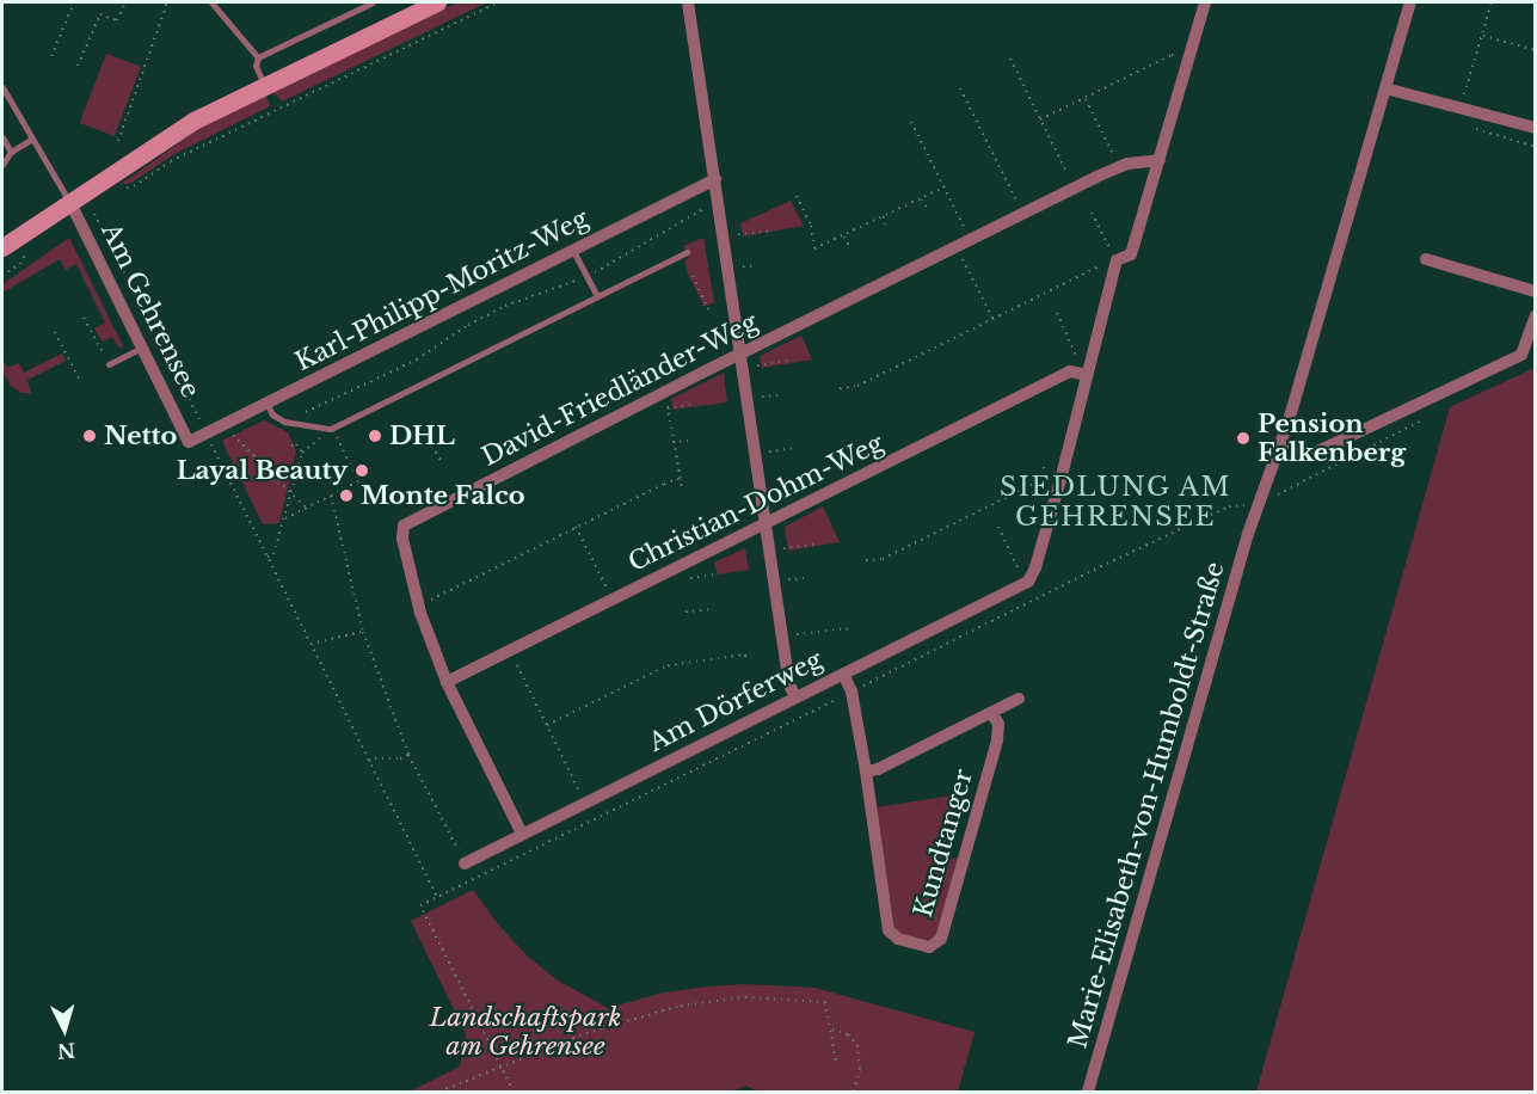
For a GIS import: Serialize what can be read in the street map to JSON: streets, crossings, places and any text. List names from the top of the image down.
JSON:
{
  "streets": {
    "street": [
      "Karl-Philipp-Moritz-Weg",
      "Am Gehrensee",
      "David-Friedländer-Weg",
      "Christian-Dohm-Weg",
      "Am Dörferweg",
      "Marie-Elisabeth-von-Humboldt-Straße",
      "Kundtanger"
    ]
  },
  "crossings": [
    ["Karl-Philipp-Moritz-Weg", "Am Gehrensee"],
    ["David-Friedländer-Weg", "Christian-Dohm-Weg"],
    ["David-Friedländer-Weg", "Am Dörferweg"],
    ["Am Dörferweg", "Kundtanger"]
  ],
  "districts": ["SIEDLUNG AM GEHRENSEE"],
  "parks": ["Landschaftspark am Gehrensee"],
  "places": [
    "Netto",
    "DHL",
    "Pension Falkenberg",
    "Layal Beauty",
    "Monte Falco"
  ],
  "north": "bottom"
}
